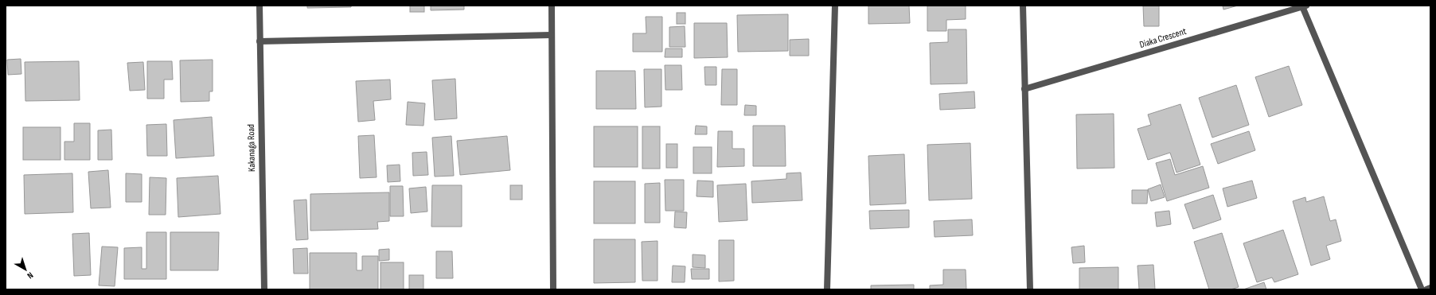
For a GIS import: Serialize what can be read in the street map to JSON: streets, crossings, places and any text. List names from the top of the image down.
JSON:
{
  "streets": {
    "street": ["Diaka Crescent", "Kakanaga Road"]
  },
  "north": "bottom right"
}
